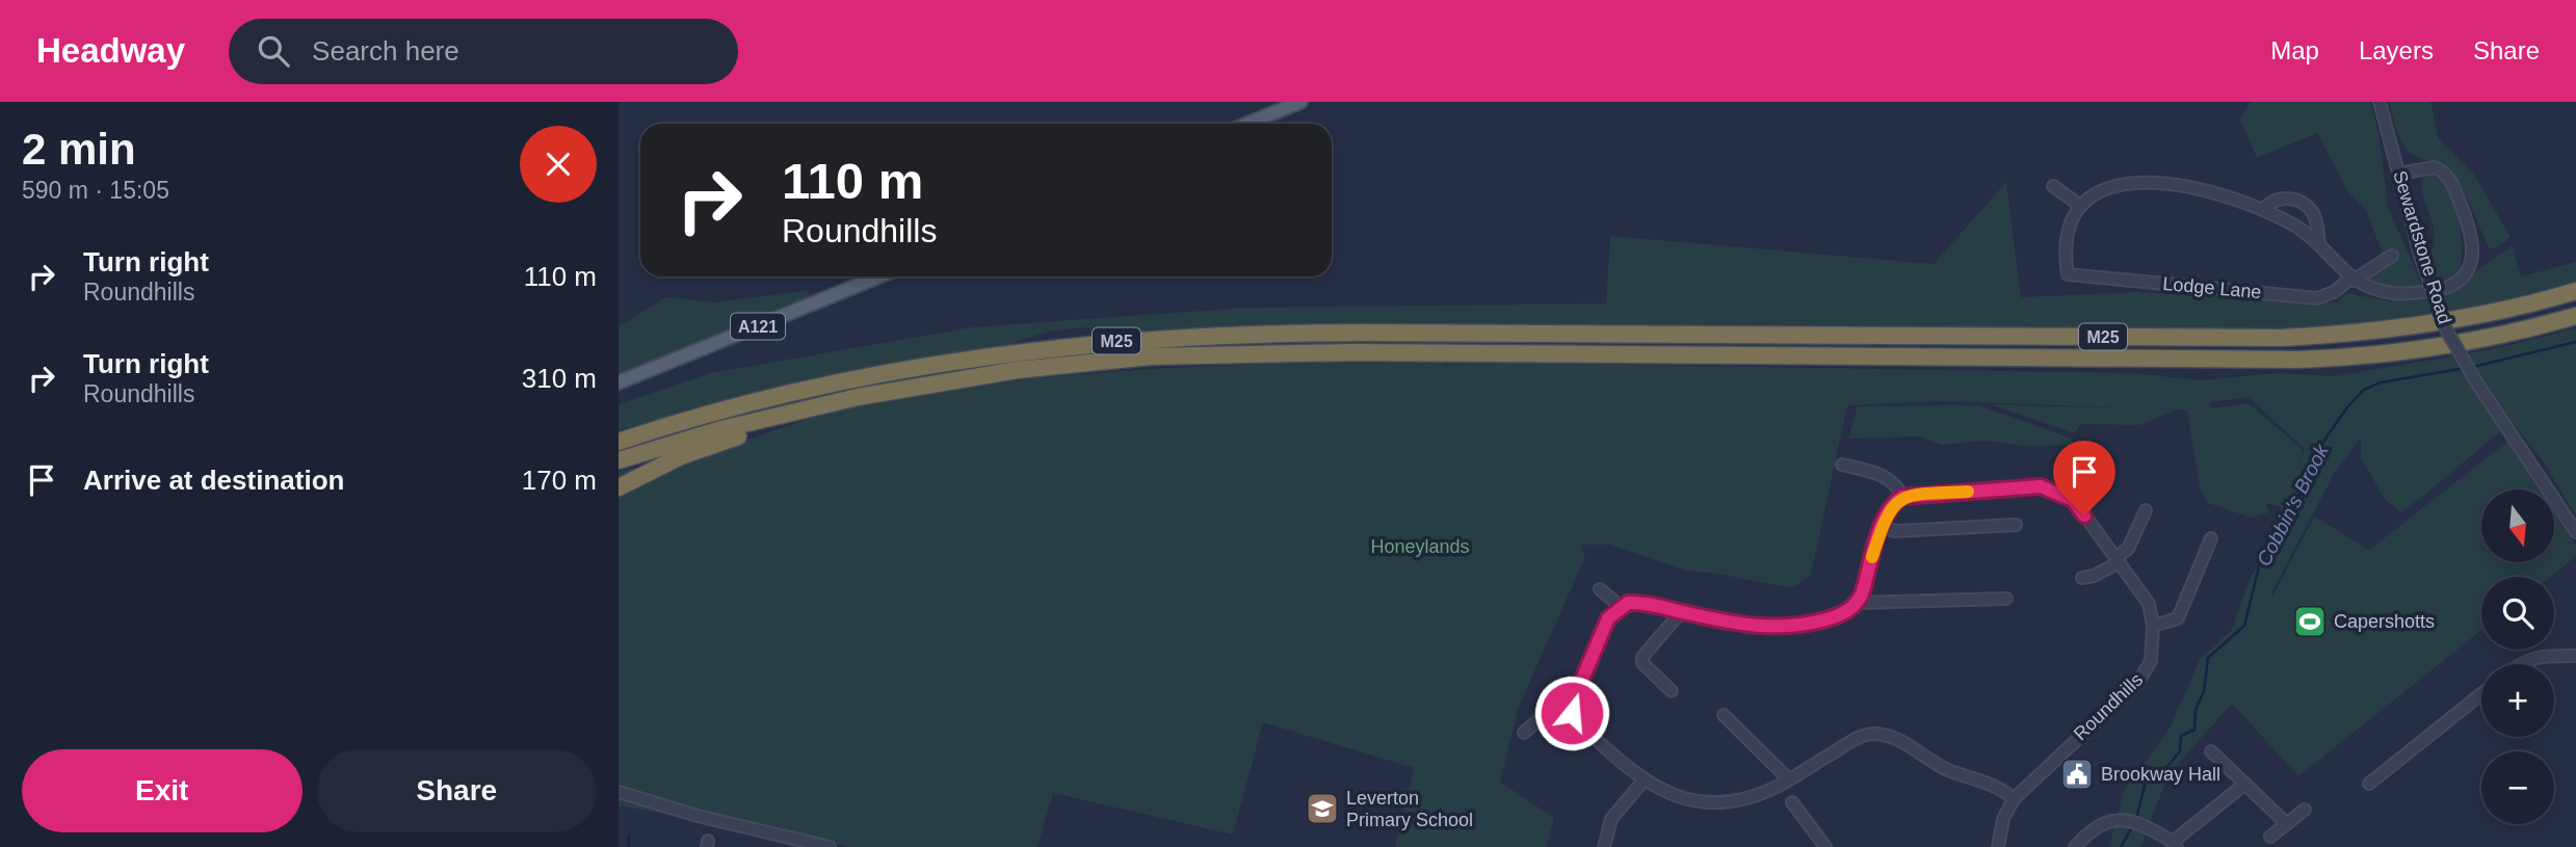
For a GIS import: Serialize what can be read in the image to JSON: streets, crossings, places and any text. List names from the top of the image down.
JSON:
{
  "streets": {
    "highway": ["M25"],
    "main road": ["A121"],
    "street": ["Sewardstone Road", "Lodge Lane", "Roundhills"]
  },
  "water": ["Cobbin's Brook"],
  "parks": ["Honeylands"],
  "places": {
    "sports": ["Capershotts"],
    "public building": ["Brookway Hall"],
    "school or university": ["Leverton Primary School"]
  },
  "north": "bottom",
  "page": {
    "header": "Headway",
    "search": "Search here",
    "nav": ["Map", "Layers", "Share"],
    "heading": ["2 min", "590 m · 15:05"],
    "turn": ["110 m", "Roundhills"],
    "list": [
      {
        "name": "Turn right",
        "note": "Roundhills",
        "value": "110 m"
      },
      {
        "name": "Turn right",
        "note": "Roundhills",
        "value": "310 m"
      },
      {
        "name": "Arrive at destination",
        "value": "170 m"
      }
    ],
    "map_buttons": ["+", "−"],
    "buttons": ["Exit", "Share"]
  }
}
